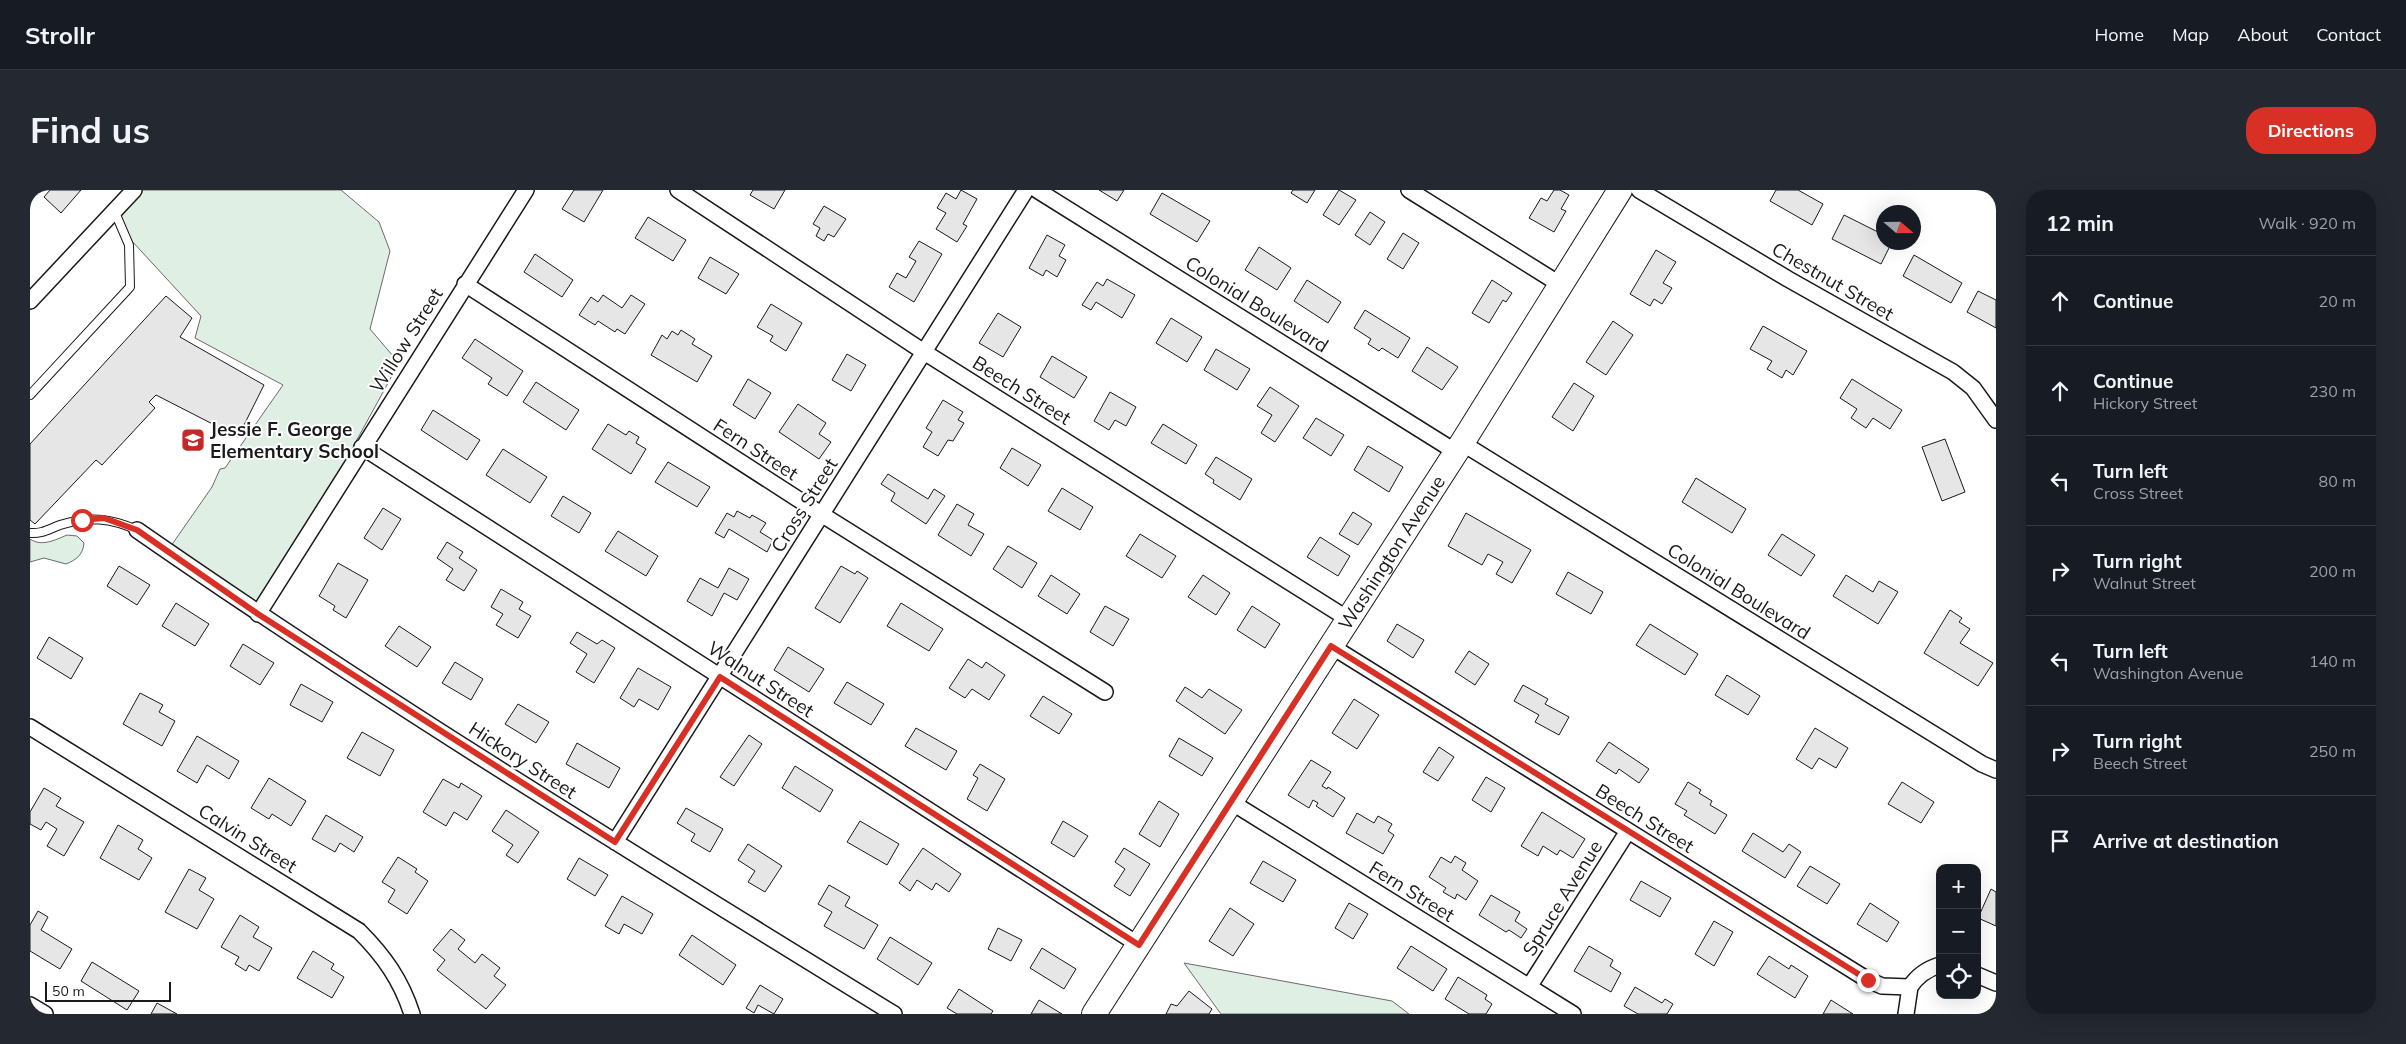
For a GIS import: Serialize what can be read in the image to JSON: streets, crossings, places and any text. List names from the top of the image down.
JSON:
{
  "streets": {
    "main road": ["Washington Avenue"],
    "street": [
      "Chestnut Street",
      "Colonial Boulevard",
      "Willow Street",
      "Beech Street",
      "Fern Street",
      "Cross Street",
      "Walnut Street",
      "Hickory Street",
      "Calvin Street",
      "Spruce Avenue"
    ]
  },
  "crossings": [
    ["Colonial Boulevard", "Washington Avenue"],
    ["Willow Street", "Fern Street"],
    ["Willow Street", "Walnut Street"],
    ["Willow Street", "Hickory Street"],
    ["Beech Street", "Cross Street"],
    ["Beech Street", "Washington Avenue"],
    ["Beech Street", "Spruce Avenue"],
    ["Fern Street", "Cross Street"],
    ["Fern Street", "Washington Avenue"],
    ["Fern Street", "Spruce Avenue"],
    ["Cross Street", "Walnut Street"],
    ["Cross Street", "Hickory Street"],
    ["Washington Avenue", "Walnut Street"]
  ],
  "places": {
    "school or university": ["Jessie F. George Elementary School"]
  },
  "scale_bar": "50 m",
  "north": "right",
  "page": {
    "header": "Strollr",
    "nav": [
      "Home",
      "Map",
      "About",
      "Contact"
    ],
    "buttons": "Directions",
    "title": "Find us",
    "heading": ["12 min", "Walk · 920 m"],
    "list": [
      ["Continue", "20 m"],
      ["Continue", "Hickory Street", "230 m"],
      ["Turn left", "Cross Street", "80 m"],
      ["Turn right", "Walnut Street", "200 m"],
      ["Turn left", "Washington Avenue", "140 m"],
      ["Turn right", "Beech Street", "250 m"],
      "Arrive at destination"
    ],
    "map_buttons": ["+", "−"],
    "scale": "50 m"
  }
}
